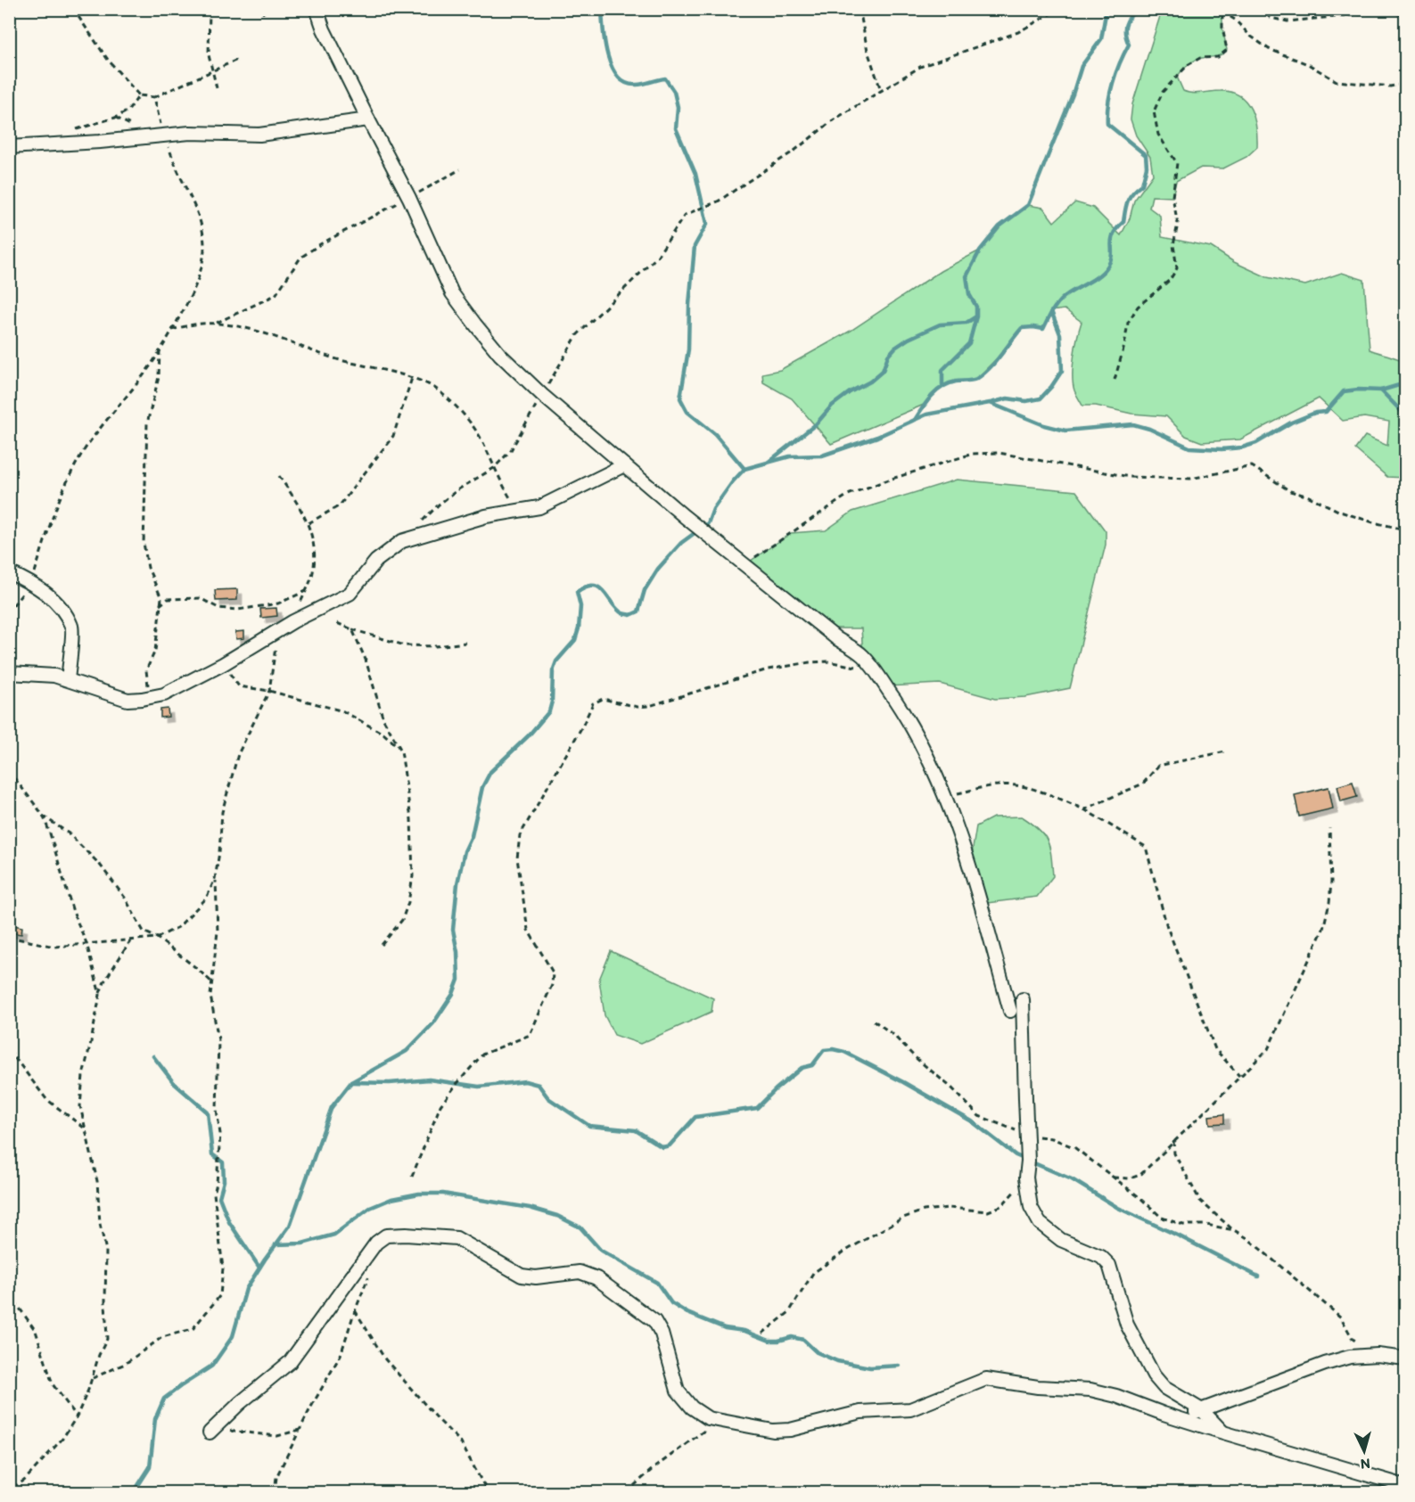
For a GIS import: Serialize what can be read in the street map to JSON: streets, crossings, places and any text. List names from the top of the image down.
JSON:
{
  "north": "bottom"
}
